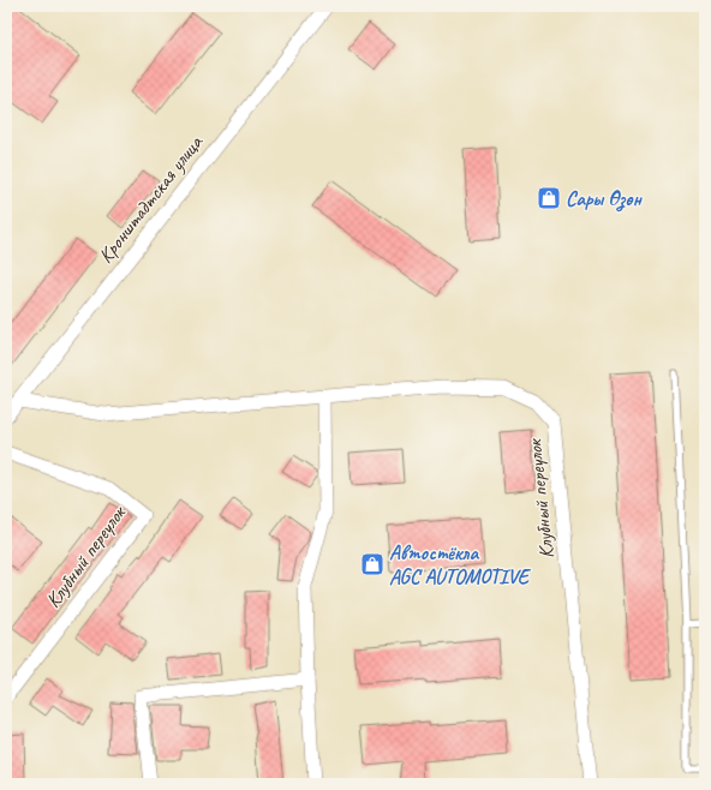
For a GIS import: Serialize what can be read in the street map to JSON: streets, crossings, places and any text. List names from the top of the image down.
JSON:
{
  "streets": {
    "street": ["Кронштадтская улица", "Клубный переулок"]
  },
  "crossings": [
    ["Кронштадтская улица", "Клубный переулок"]
  ],
  "places": {
    "shop": ["Сары Өзөн", "Автостёкла AGC AUTOMOTIVE"]
  }
}
